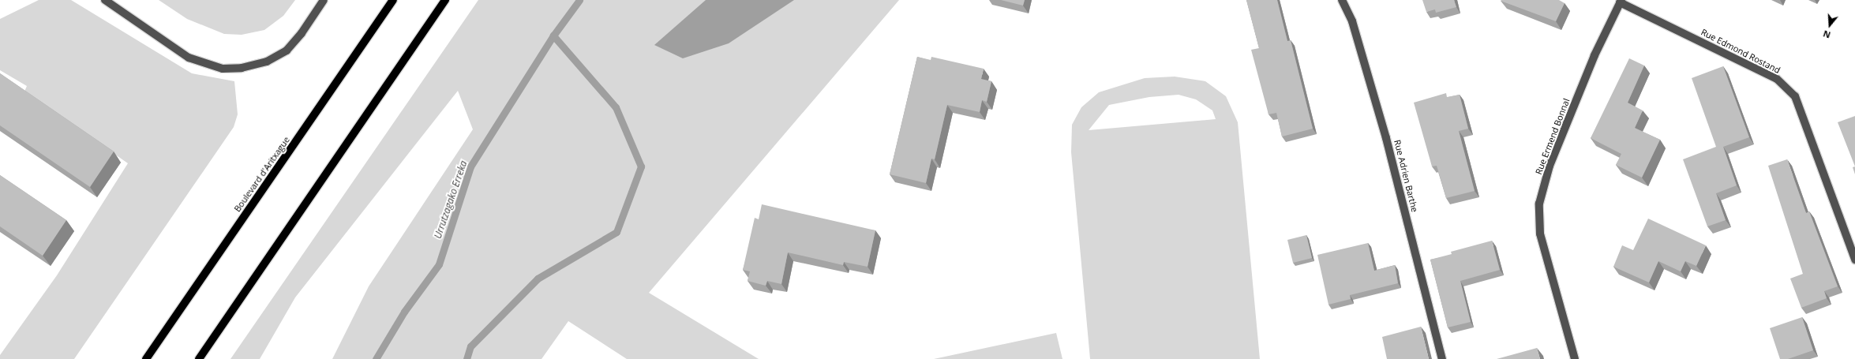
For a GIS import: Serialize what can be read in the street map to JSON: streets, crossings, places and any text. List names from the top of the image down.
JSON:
{
  "streets": {
    "main road": ["Boulevard d'Aritxague"],
    "street": ["Rue Edmond Rostand", "Rue Ermend Bonnal", "Rue Adrien Barthe"]
  },
  "crossings": [
    ["Rue Edmond Rostand", "Rue Ermend Bonnal"]
  ],
  "water": ["Urrutzagako Erreka"],
  "north": "bottom"
}
